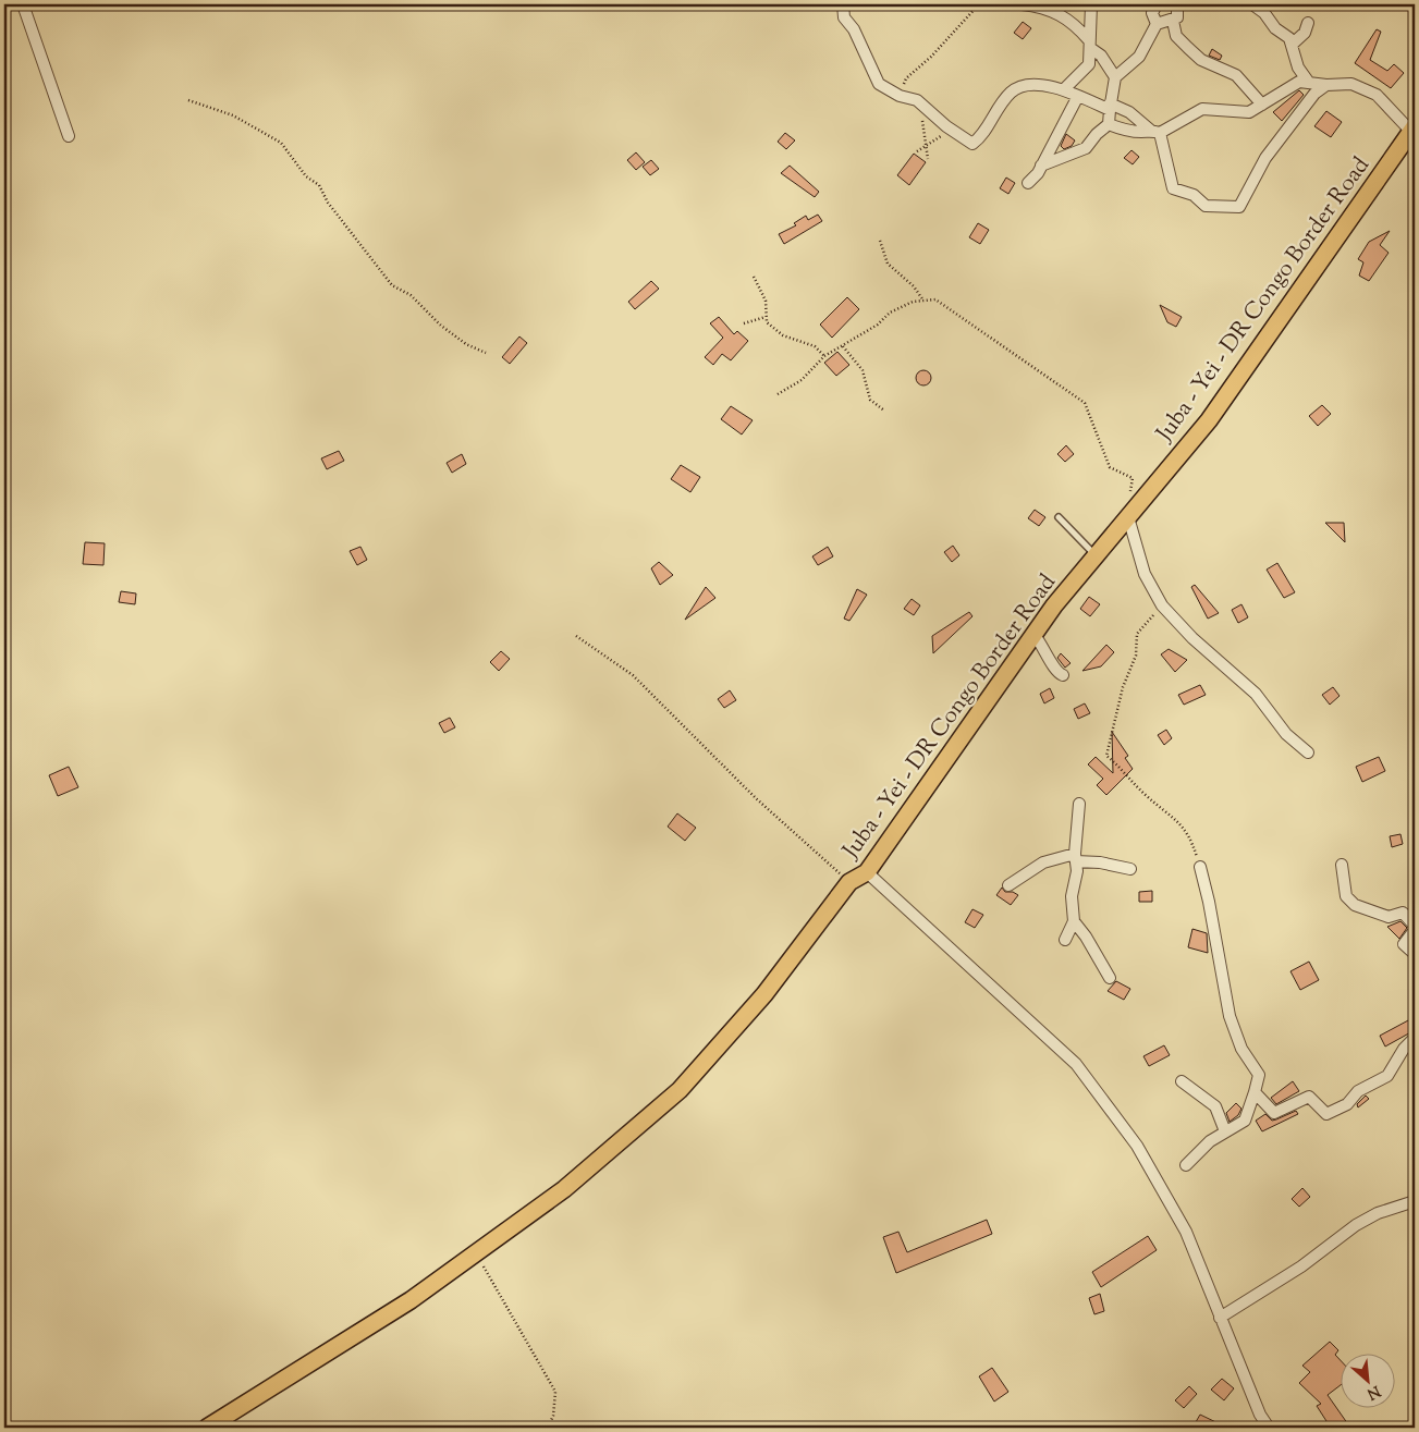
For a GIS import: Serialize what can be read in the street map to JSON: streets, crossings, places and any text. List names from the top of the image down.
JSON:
{
  "streets": {
    "main road": ["Juba - Yei - DR Congo Border Road"]
  },
  "north": "bottom right"
}
